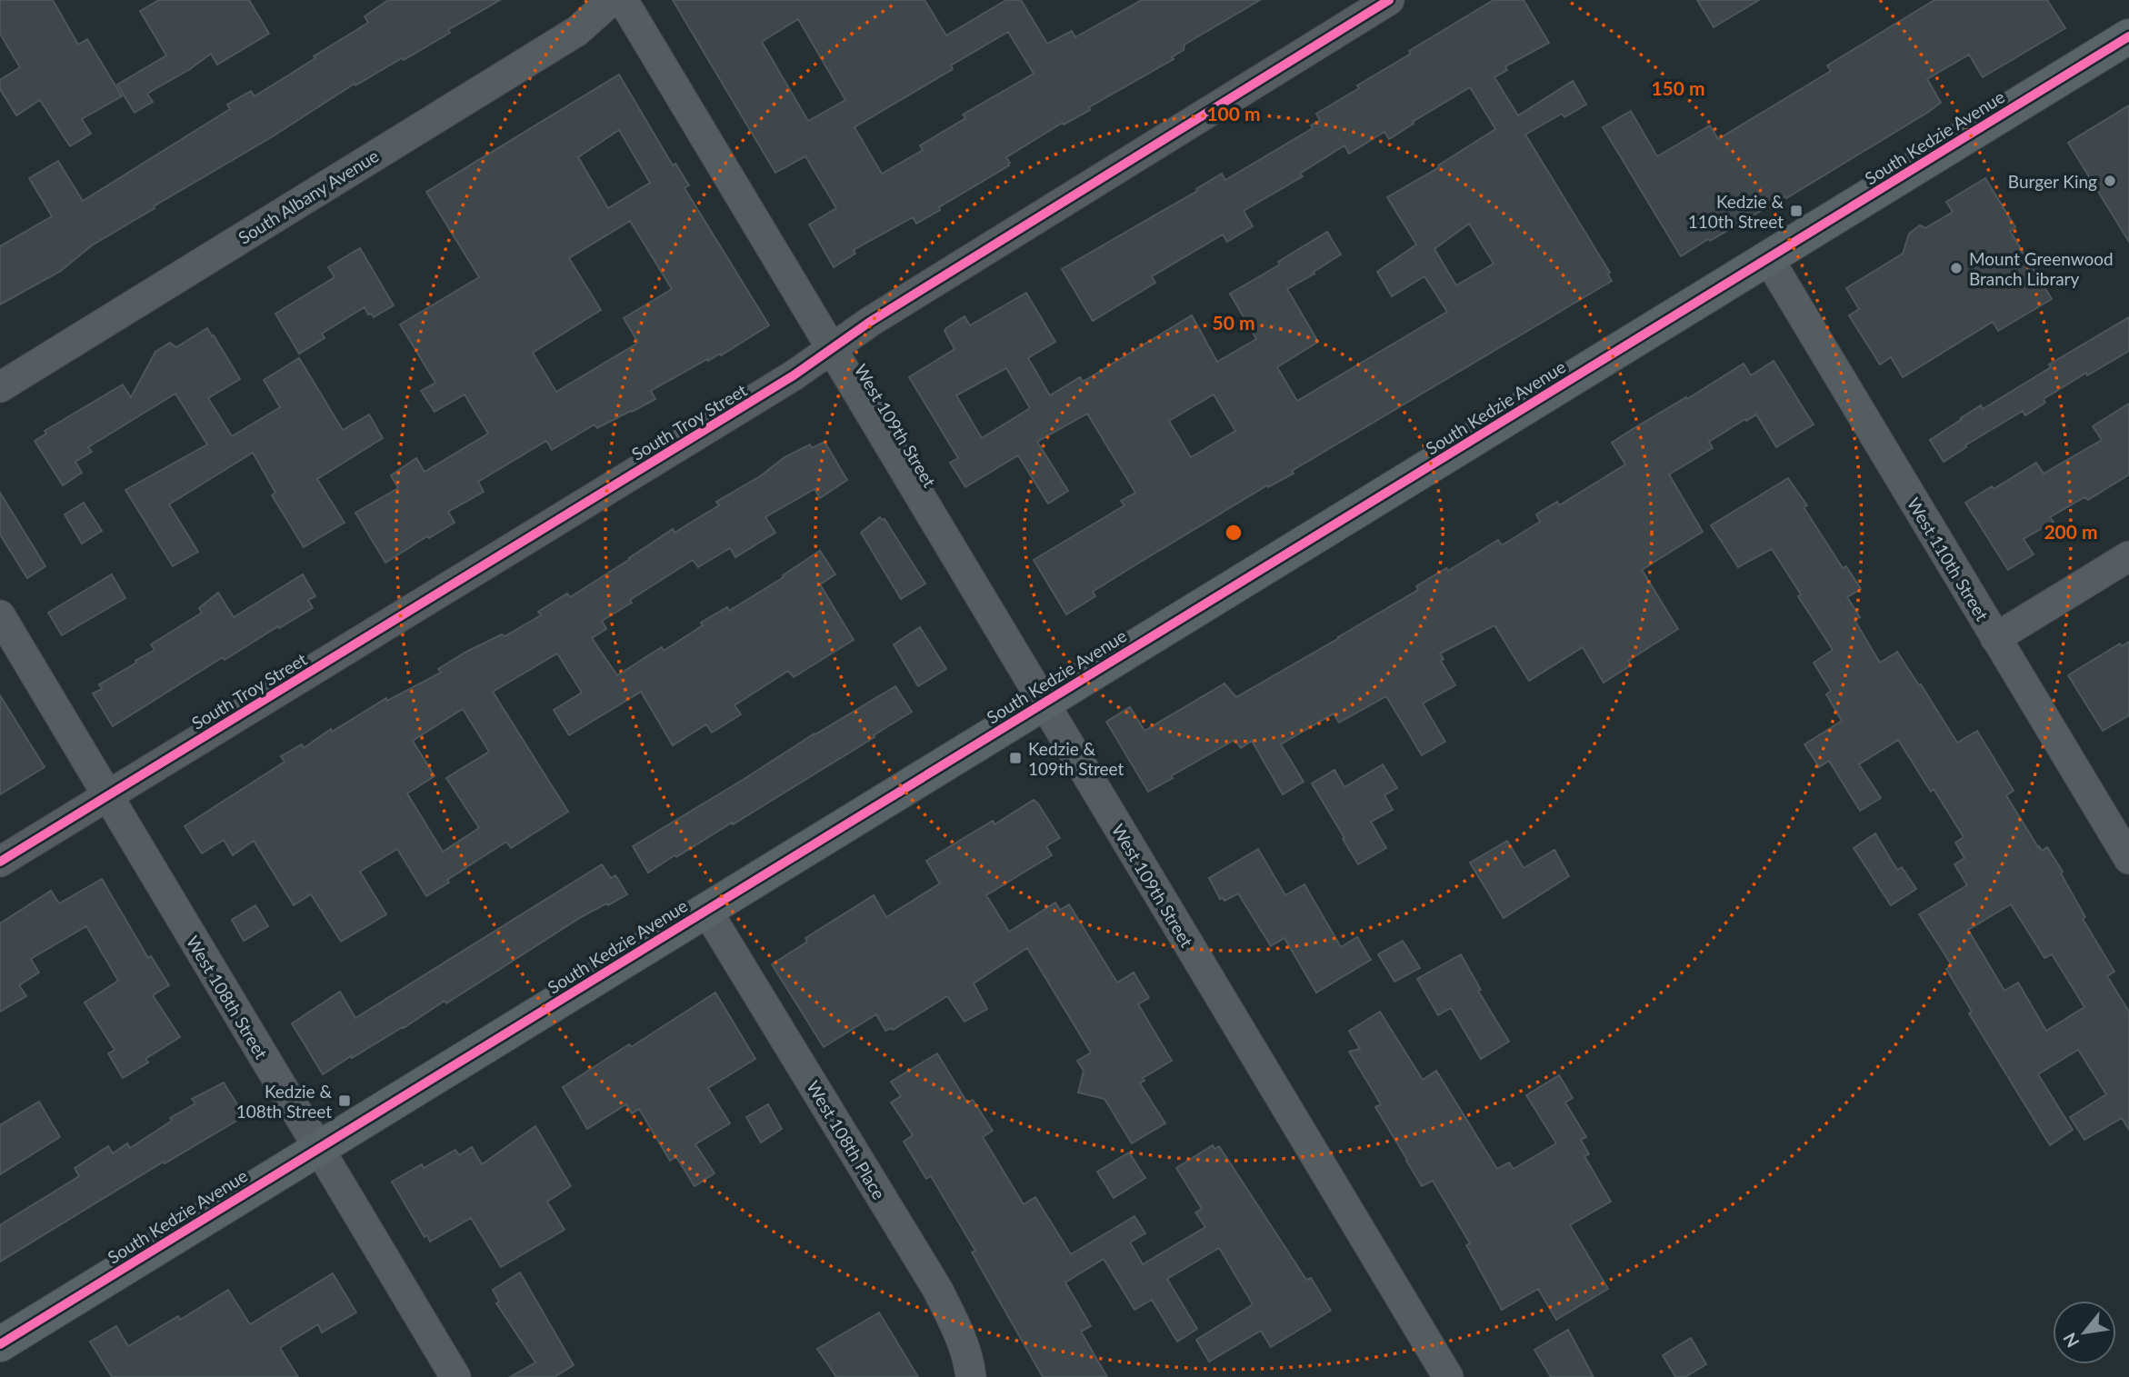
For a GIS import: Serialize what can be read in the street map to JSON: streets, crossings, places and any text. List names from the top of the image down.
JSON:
{
  "streets": {
    "main road": ["South Kedzie Avenue"],
    "street": [
      "South Albany Avenue",
      "South Troy Street",
      "West 109th Street",
      "West 110th Street",
      "West 108th Street",
      "West 108th Place"
    ]
  },
  "crossings": [
    ["South Kedzie Avenue", "West 109th Street"],
    ["South Kedzie Avenue", "West 110th Street"],
    ["South Kedzie Avenue", "West 108th Street"],
    ["South Kedzie Avenue", "West 108th Place"],
    ["South Troy Street", "West 109th Street"],
    ["South Troy Street", "West 108th Street"]
  ],
  "places": {
    "other": ["Burger King", "Mount Greenwood Branch Library"],
    "transit": ["Kedzie & 110th Street", "Kedzie & 109th Street", "Kedzie & 108th Street"]
  },
  "north": "bottom left",
  "rings": [
    "150 m",
    "100 m",
    "50 m",
    "200 m"
  ]
}
